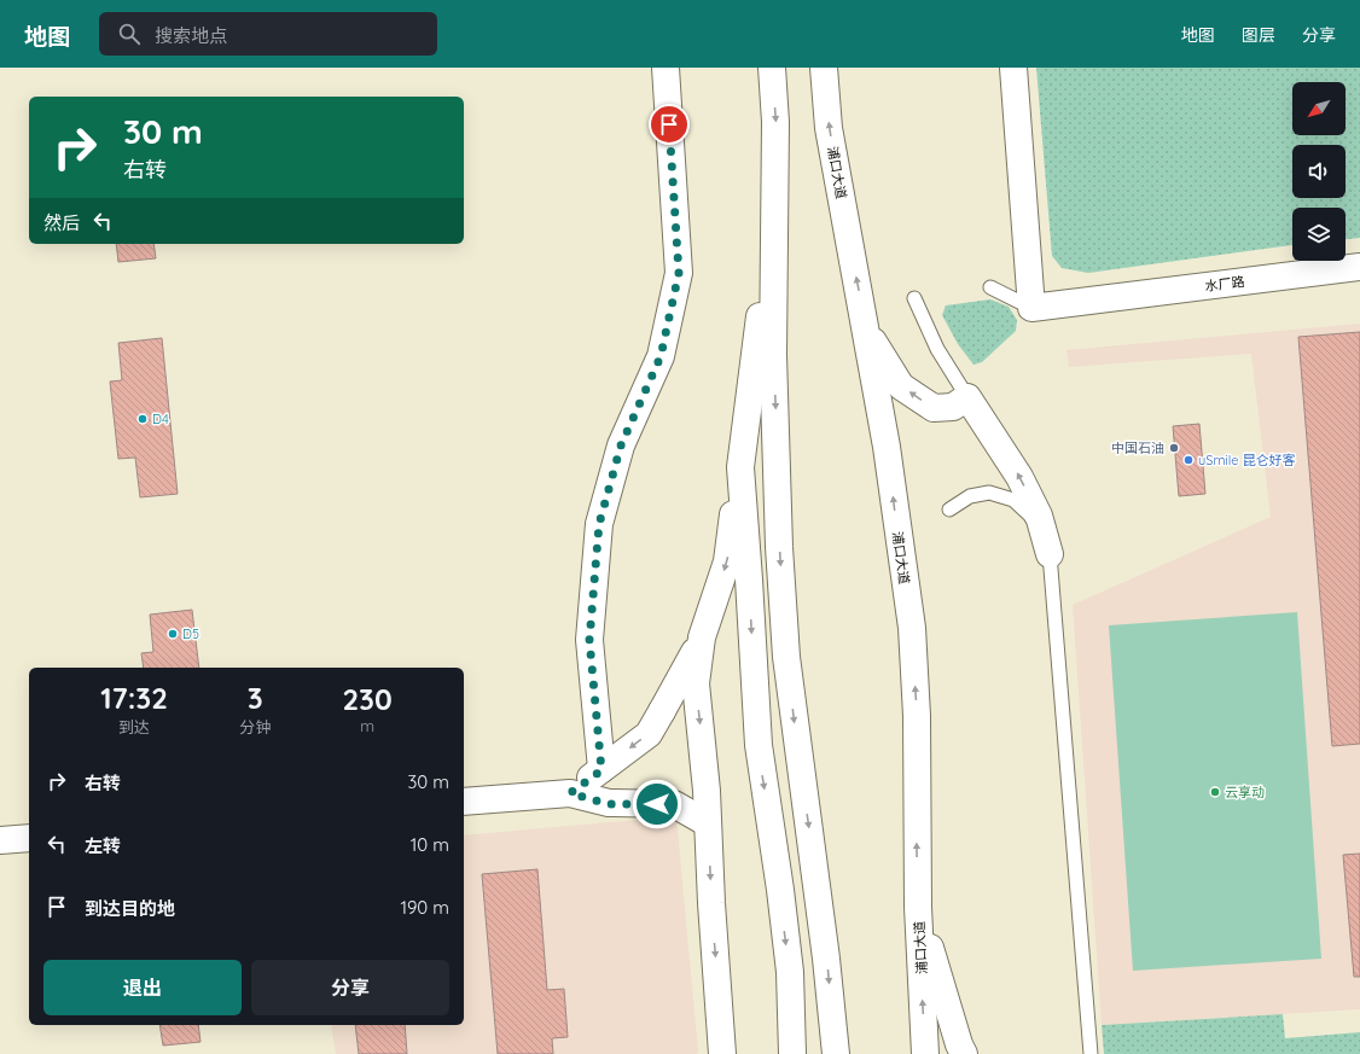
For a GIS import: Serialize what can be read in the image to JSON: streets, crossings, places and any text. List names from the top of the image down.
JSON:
{
  "streets": {
    "main road": ["浦口大道", "水厂路"]
  },
  "places": [
    "D4",
    "中国石油",
    "uSmile 昆仑好客",
    "D5",
    "云享动"
  ],
  "north": "bottom left",
  "page": {
    "header": "地图",
    "search": "搜索地点",
    "nav": ["地图", "图层", "分享"],
    "turn": ["30 m", "右转"],
    "then": "然后",
    "eta": [
      "17:32",
      "到达",
      "3",
      "分钟",
      "230",
      "m"
    ],
    "list": [
      {
        "name": "右转",
        "value": "30 m"
      },
      {
        "name": "左转",
        "value": "10 m"
      },
      {
        "name": "到达目的地",
        "value": "190 m"
      }
    ],
    "buttons": ["退出", "分享"]
  }
}
